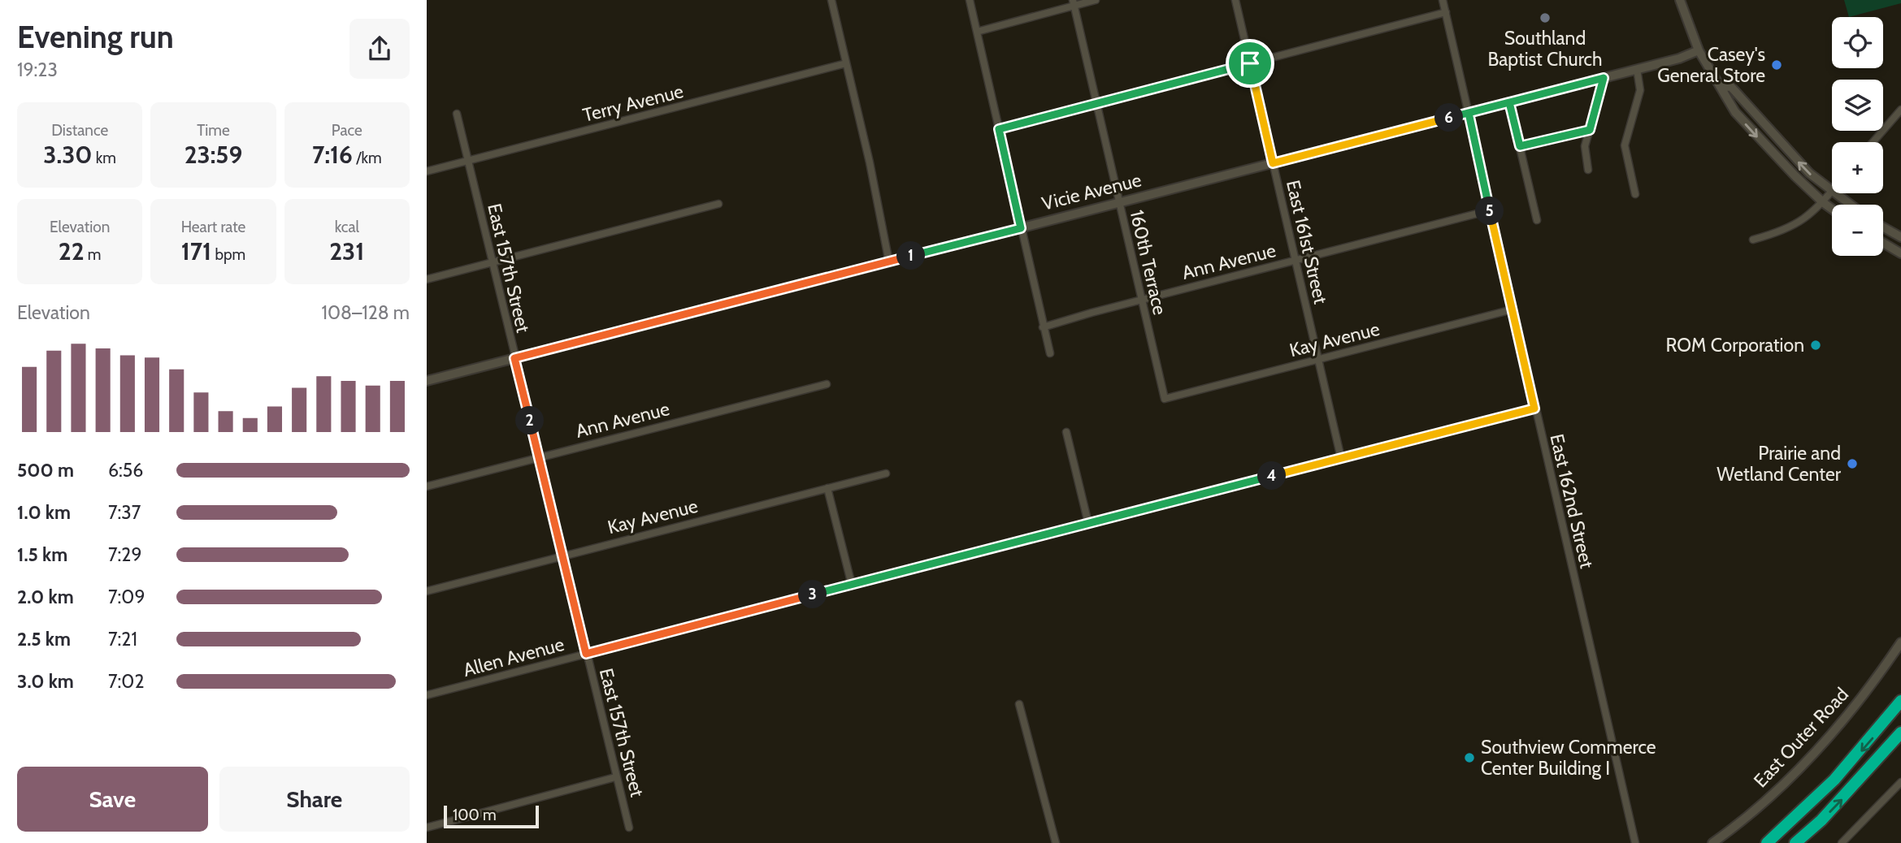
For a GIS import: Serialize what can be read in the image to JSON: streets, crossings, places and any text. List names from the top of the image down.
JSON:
{
  "streets": {
    "street": [
      "Terry Avenue",
      "Vicie Avenue",
      "East 161st Street",
      "Ann Avenue",
      "160th Terrace",
      "East 157th Street",
      "Kay Avenue",
      "East 162nd Street",
      "Allen Avenue",
      "East Outer Road"
    ]
  },
  "crossings": [
    ["Terry Avenue", "East 157th Street"],
    ["Vicie Avenue", "East 161st Street"],
    ["Vicie Avenue", "160th Terrace"],
    ["Vicie Avenue", "East 157th Street"],
    ["Vicie Avenue", "East 162nd Street"],
    ["East 161st Street", "Ann Avenue"],
    ["East 161st Street", "Kay Avenue"],
    ["East 161st Street", "Allen Avenue"],
    ["Ann Avenue", "160th Terrace"],
    ["Ann Avenue", "East 157th Street"],
    ["Ann Avenue", "East 162nd Street"],
    ["160th Terrace", "Kay Avenue"],
    ["East 157th Street", "Kay Avenue"],
    ["East 157th Street", "Allen Avenue"],
    ["Kay Avenue", "East 162nd Street"],
    ["East 162nd Street", "Allen Avenue"]
  ],
  "places": [
    "Southland Baptist Church",
    "Casey's General Store",
    "ROM Corporation",
    "Prairie and Wetland Center",
    "Southview Commerce Center Building I"
  ],
  "scale_bar": "100 m",
  "page": {
    "heading": ["Evening run", "19:23"],
    "map_buttons": ["+", "−"],
    "stats": [
      ["Distance", "3.30 km"],
      ["Time", "23:59"],
      ["Pace", "7:16 /km"],
      ["Elevation", "22 m"],
      ["Heart rate", "171 bpm"],
      ["kcal", "231"]
    ],
    "pins": [
      "6",
      "5",
      "1",
      "2",
      "4",
      "3"
    ],
    "chart": ["Elevation", "108–128 m"],
    "list": [
      {
        "name": "500 m",
        "note": "6:56"
      },
      {
        "name": "1.0 km",
        "note": "7:37"
      },
      {
        "name": "1.5 km",
        "note": "7:29"
      },
      {
        "name": "2.0 km",
        "note": "7:09"
      },
      {
        "name": "2.5 km",
        "note": "7:21"
      },
      {
        "name": "3.0 km",
        "note": "7:02"
      }
    ],
    "buttons": ["Save", "Share"],
    "scale": "100 m"
  }
}
